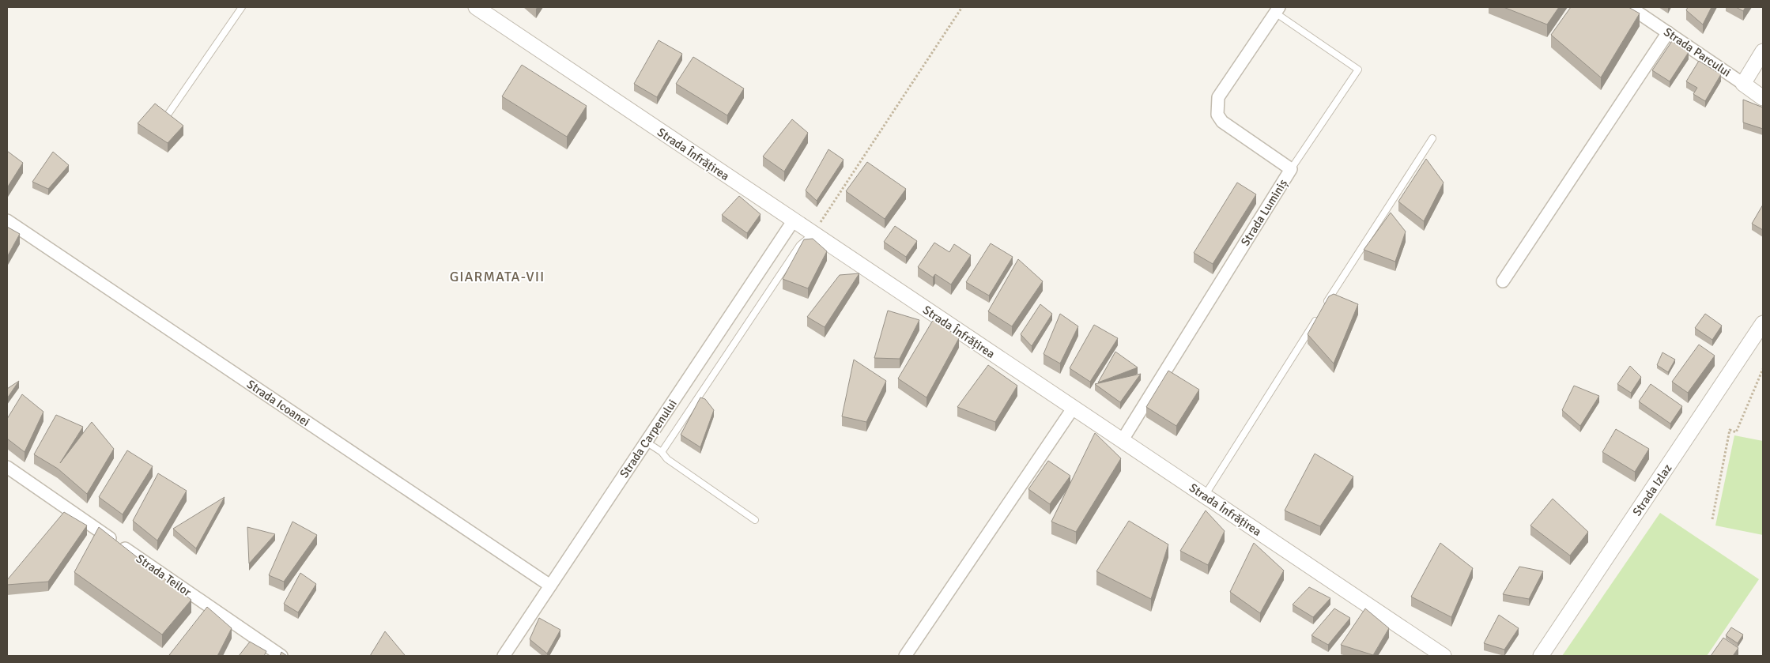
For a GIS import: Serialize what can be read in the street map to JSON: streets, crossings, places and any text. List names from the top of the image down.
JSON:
{
  "streets": {
    "street": [
      "Strada Parcului",
      "Strada Înfrățirea",
      "Strada Luminiș",
      "Strada Icoanei",
      "Strada Carpenului",
      "Strada Izlaz",
      "Strada Teilor"
    ]
  },
  "crossings": [
    ["Strada Înfrățirea", "Strada Luminiș"],
    ["Strada Înfrățirea", "Strada Carpenului"],
    ["Strada Icoanei", "Strada Carpenului"]
  ],
  "districts": ["GIARMATA-VII"]
}
